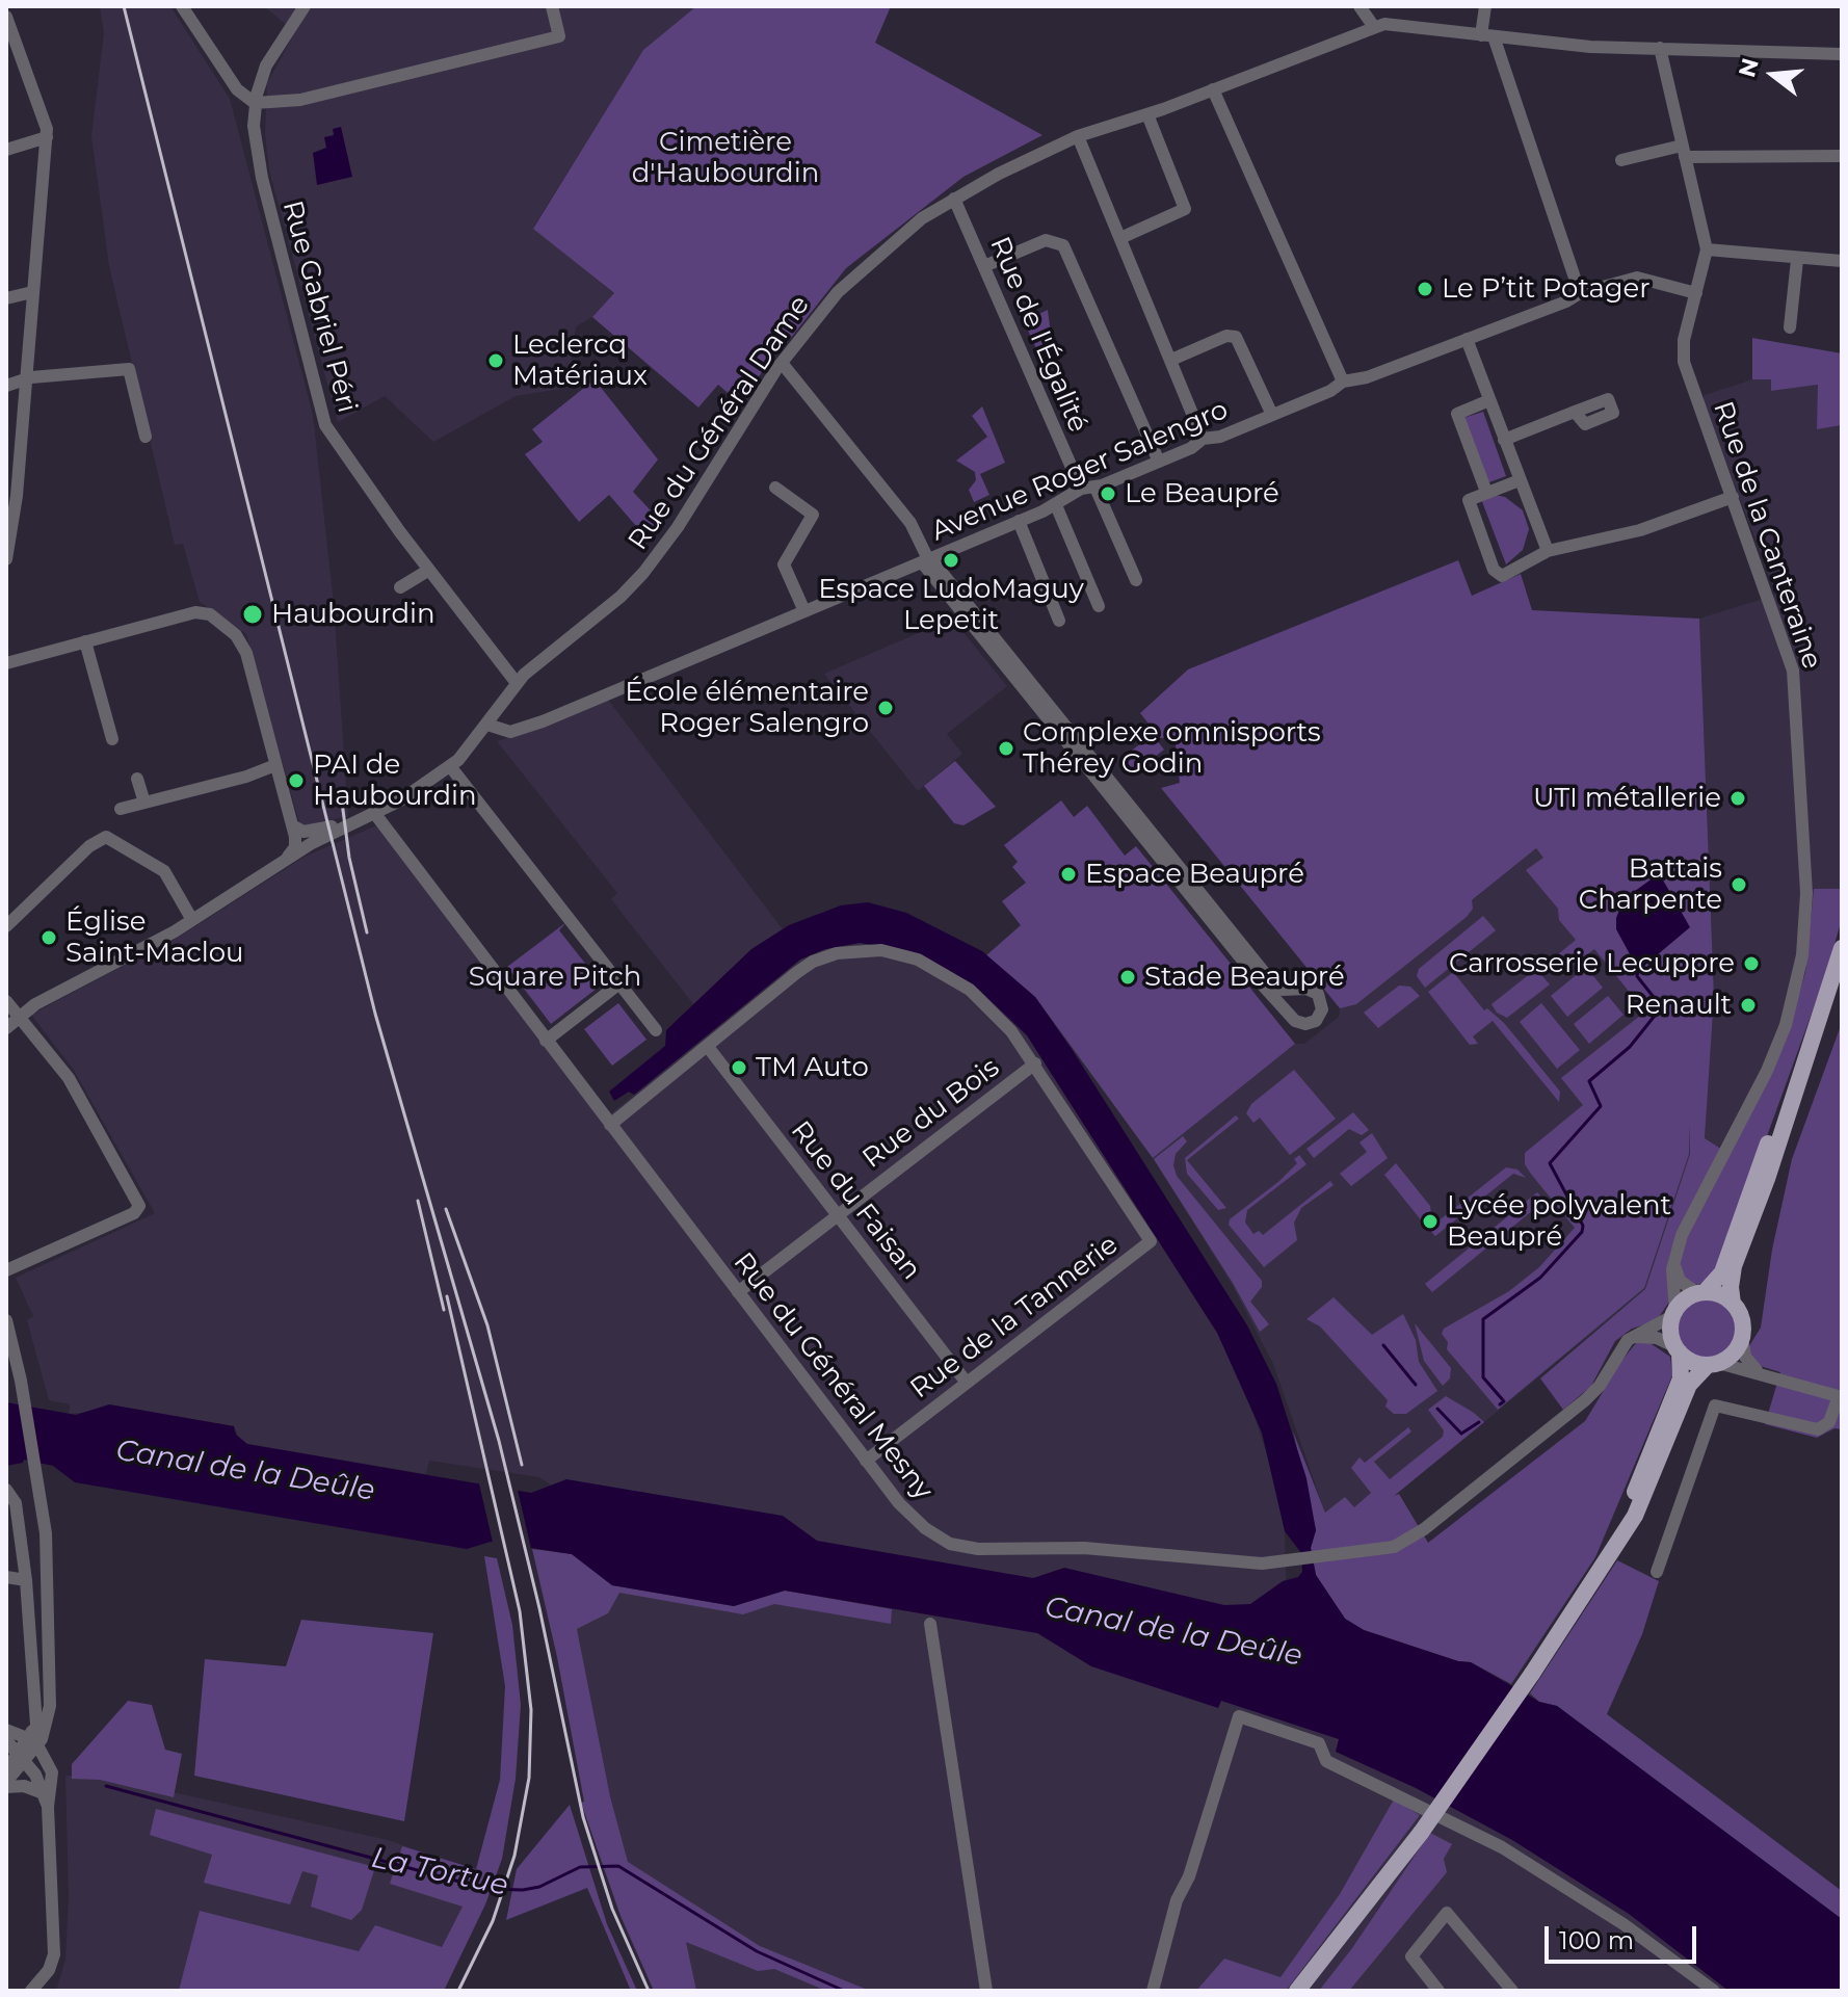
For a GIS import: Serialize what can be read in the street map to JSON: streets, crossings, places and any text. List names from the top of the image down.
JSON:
{
  "streets": {
    "street": [
      "Rue Gabriel Péri",
      "Rue de l'Égalité",
      "Rue du Général Dame",
      "Avenue Roger Salengro",
      "Rue de la Canteraine",
      "Rue du Bois",
      "Rue du Faisan",
      "Rue de la Tannerie",
      "Rue du Général Mesny"
    ]
  },
  "crossings": [
    ["Rue Gabriel Péri", "Rue du Général Dame"],
    ["Rue de l'Égalité", "Rue du Général Dame"],
    ["Rue de l'Égalité", "Avenue Roger Salengro"],
    ["Rue du Général Dame", "Avenue Roger Salengro"],
    ["Rue du Général Dame", "Rue du Général Mesny"],
    ["Avenue Roger Salengro", "Rue de la Canteraine"],
    ["Rue de la Canteraine", "Rue du Général Mesny"],
    ["Rue du Bois", "Rue du Faisan"],
    ["Rue du Bois", "Rue de la Tannerie"],
    ["Rue du Bois", "Rue du Général Mesny"],
    ["Rue du Faisan", "Rue de la Tannerie"],
    ["Rue de la Tannerie", "Rue du Général Mesny"]
  ],
  "water": ["Canal de la Deûle", "La Tortue"],
  "parks": ["Cimetière d'Haubourdin", "Square Pitch"],
  "places": [
    "Le P’tit Potager",
    "Leclercq Matériaux",
    "Le Beaupré",
    "Espace LudoMaguy Lepetit",
    "Haubourdin",
    "École élémentaire Roger Salengro",
    "Complexe omnisports Thérey Godin",
    "PAI de Haubourdin",
    "UTI métallerie",
    "Espace Beaupré",
    "Battais Charpente",
    "Église Saint-Maclou",
    "Carrosserie Lecuppre",
    "Stade Beaupré",
    "Renault",
    "TM Auto",
    "Lycée polyvalent Beaupré"
  ],
  "scale_bar": "100 m",
  "north": "left"
}
